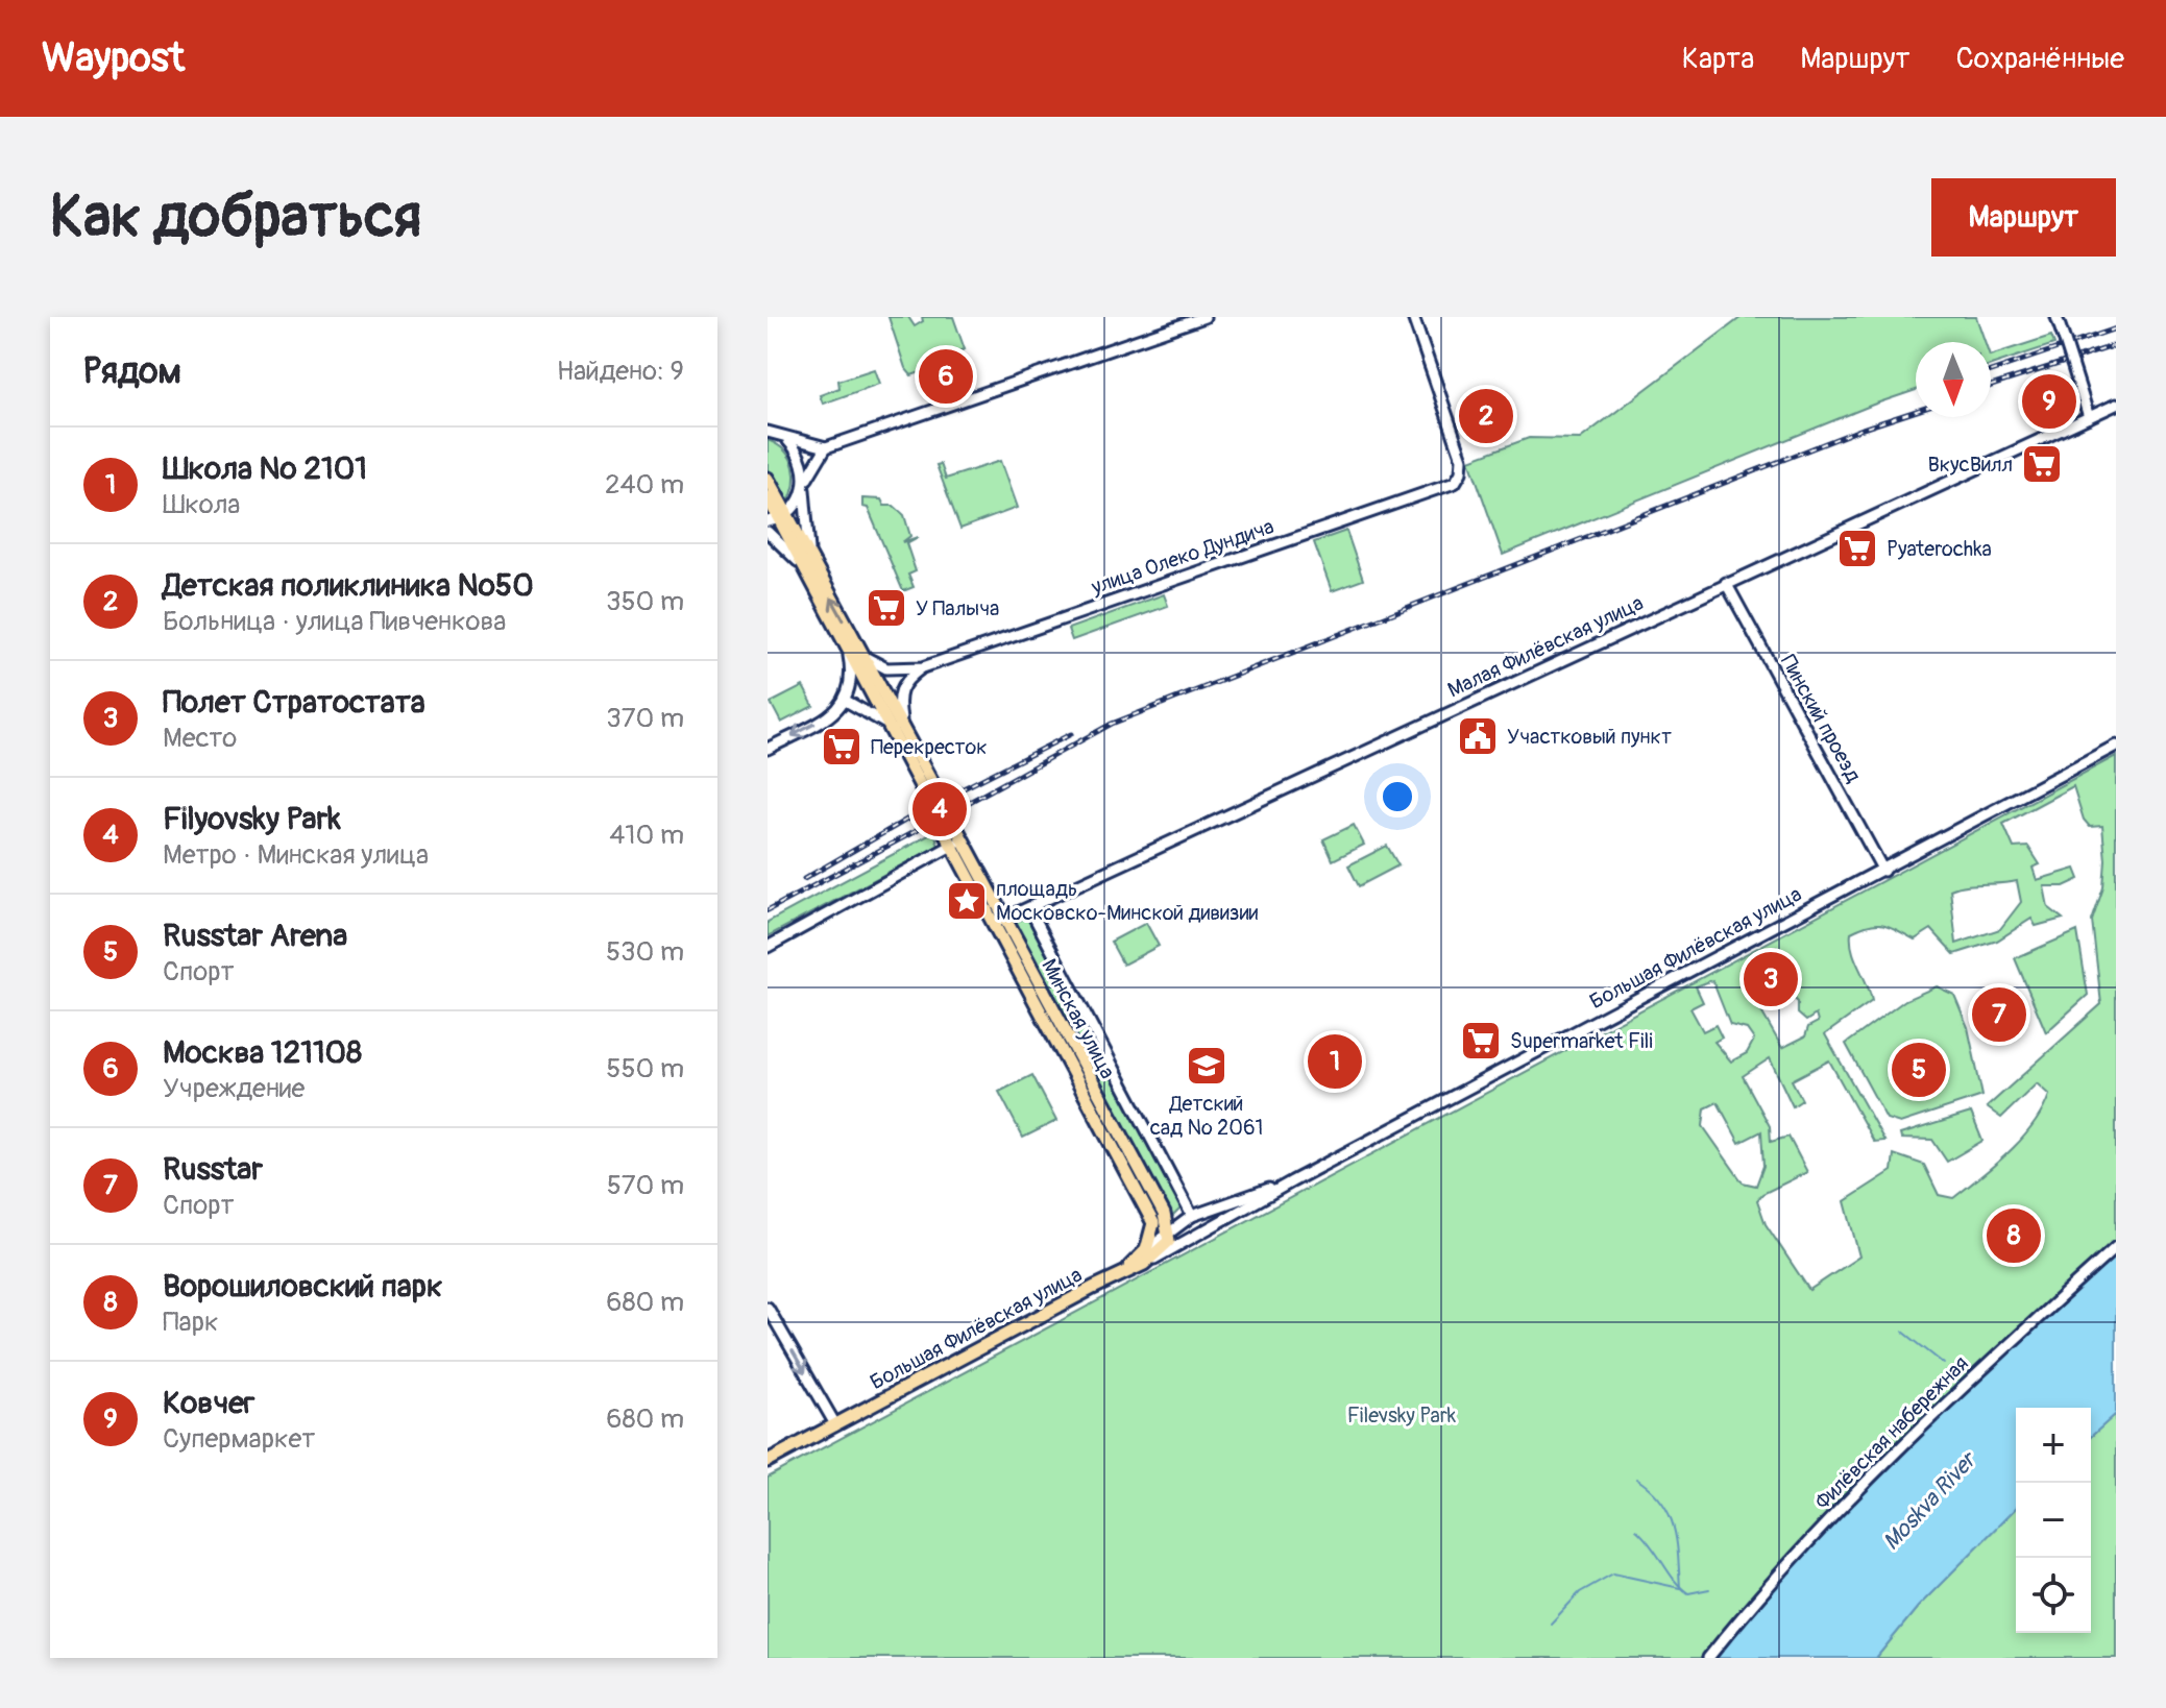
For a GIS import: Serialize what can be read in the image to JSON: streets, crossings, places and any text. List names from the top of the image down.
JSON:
{
  "streets": {
    "main road": ["Большая Филёвская улица", "Минская улица"],
    "street": [
      "улица Олеко Дундича",
      "Малая Филёвская улица",
      "Пинский проезд",
      "Филёвская набережная"
    ]
  },
  "crossings": [
    ["улица Олеко Дундича", "Минская улица"],
    ["Малая Филёвская улица", "Пинский проезд"],
    ["Малая Филёвская улица", "Минская улица"],
    ["Пинский проезд", "Большая Филёвская улица"],
    ["Большая Филёвская улица", "Минская улица"]
  ],
  "water": ["Moskva River"],
  "parks": ["Filevsky Park"],
  "places": {
    "supermarket": [
      "ВкусВилл",
      "Pyaterochka",
      "У Палыча",
      "Перекресток",
      "Supermarket Fili"
    ],
    "public building": ["Участковый пункт"],
    "place": ["площадь Московско-Минской дивизии"],
    "school or university": ["Детский сад № 2061"]
  },
  "north": "bottom",
  "page": {
    "header": "Waypost",
    "nav": ["Карта", "Маршрут", "Сохранённые"],
    "buttons": "Маршрут",
    "title": "Как добраться",
    "heading": ["Рядом", "Найдено: 9"],
    "pins": [
      "6",
      "9",
      "2",
      "4",
      "3",
      "7",
      "1",
      "5",
      "8"
    ],
    "list": [
      {
        "mark": "1",
        "name": "Школа № 2101",
        "note": "Школа",
        "value": "240 m"
      },
      {
        "mark": "2",
        "name": "Детская поликлиника №50",
        "note": "Больница · улица Пивченкова",
        "value": "350 m"
      },
      {
        "mark": "3",
        "name": "Полет Стратостата",
        "note": "Место",
        "value": "370 m"
      },
      {
        "mark": "4",
        "name": "Filyovsky Park",
        "note": "Метро · Минская улица",
        "value": "410 m"
      },
      {
        "mark": "5",
        "name": "Russtar Arena",
        "note": "Спорт",
        "value": "530 m"
      },
      {
        "mark": "6",
        "name": "Москва 121108",
        "note": "Учреждение",
        "value": "550 m"
      },
      {
        "mark": "7",
        "name": "Russtar",
        "note": "Спорт",
        "value": "570 m"
      },
      {
        "mark": "8",
        "name": "Ворошиловский парк",
        "note": "Парк",
        "value": "680 m"
      },
      {
        "mark": "9",
        "name": "Ковчег",
        "note": "Супермаркет",
        "value": "680 m"
      }
    ],
    "map_buttons": ["+", "−"]
  }
}
